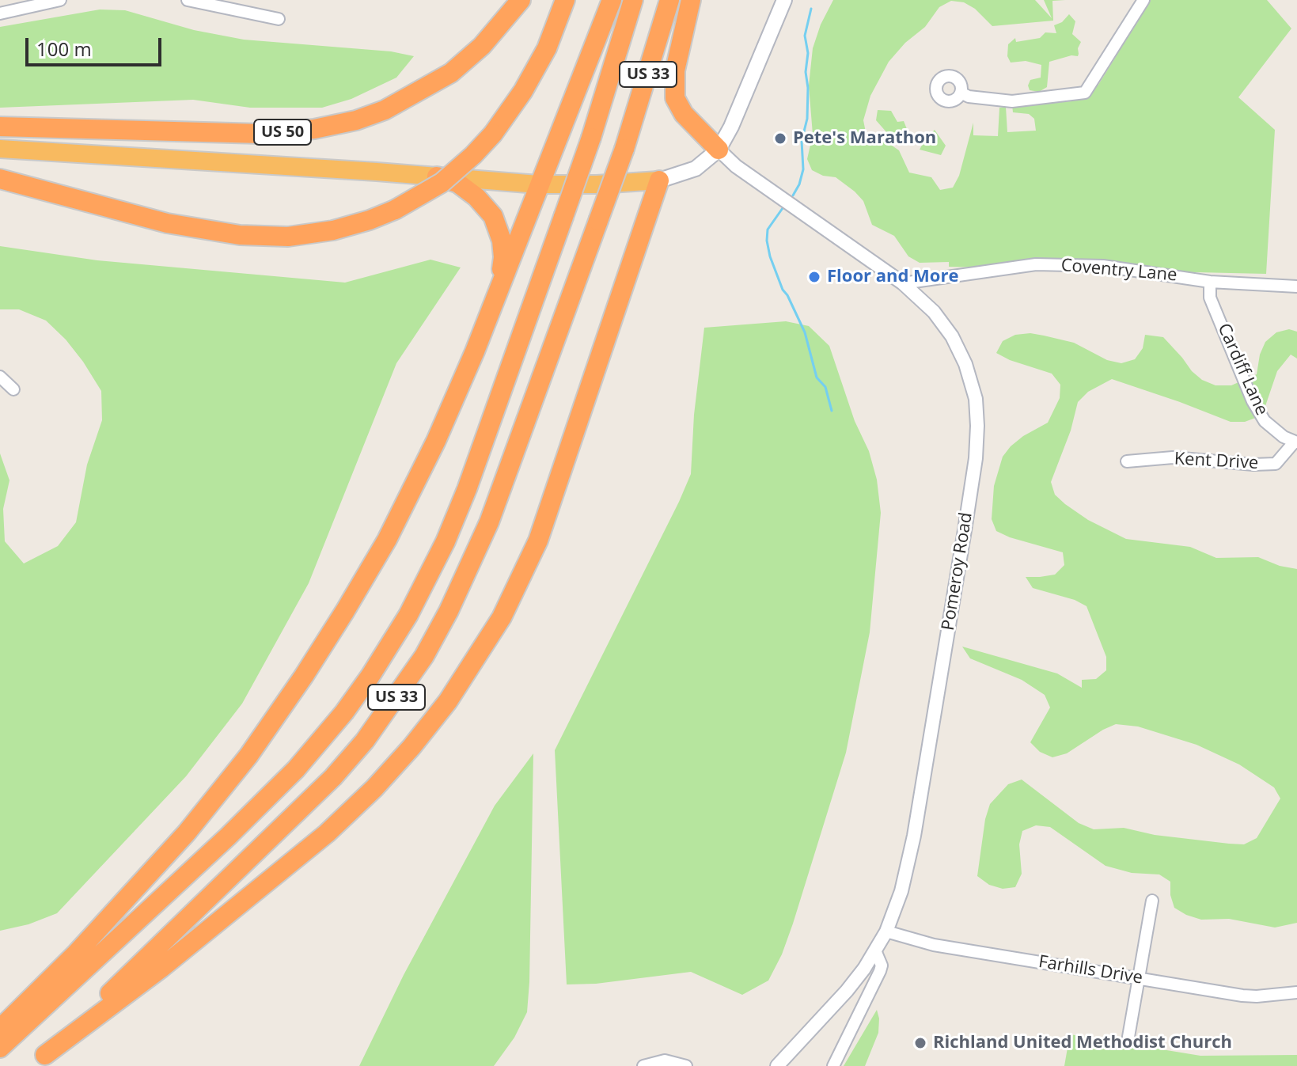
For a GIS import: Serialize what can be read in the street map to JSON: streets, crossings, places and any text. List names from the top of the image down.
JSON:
{
  "streets": {
    "highway": ["US 33", "US 50"],
    "street": [
      "Coventry Lane",
      "Cardiff Lane",
      "Kent Drive",
      "Pomeroy Road",
      "Farhills Drive"
    ]
  },
  "crossings": [
    ["Coventry Lane", "Cardiff Lane"],
    ["Coventry Lane", "Pomeroy Road"],
    ["Cardiff Lane", "Kent Drive"],
    ["Pomeroy Road", "Farhills Drive"]
  ],
  "places": ["Pete's Marathon", "Floor and More", "Richland United Methodist Church"],
  "scale_bar": "100 m"
}
